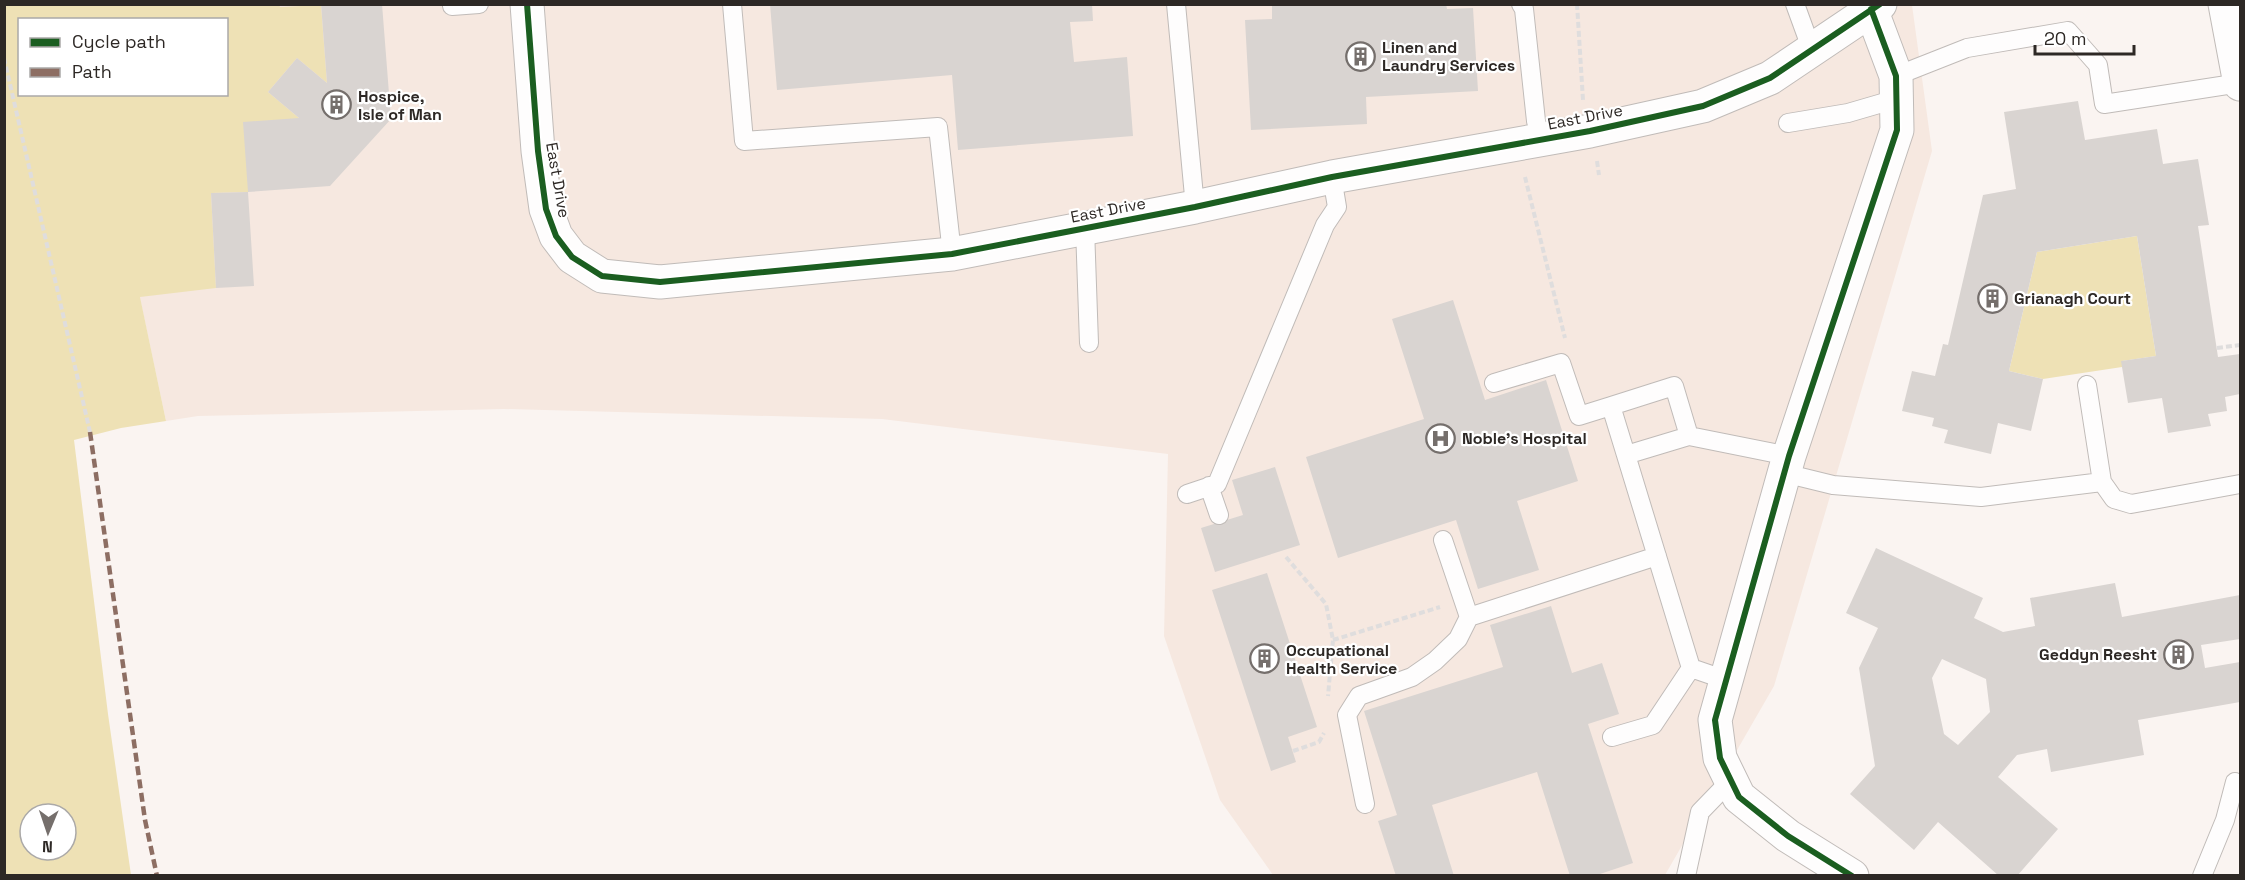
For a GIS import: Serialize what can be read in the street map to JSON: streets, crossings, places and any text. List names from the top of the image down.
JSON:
{
  "streets": {
    "street": ["East Drive"]
  },
  "places": {
    "building": [
      "Linen and Laundry Services",
      "Hospice, Isle of Man",
      "Grianagh Court",
      "Geddyn Reesht",
      "Occupational Health Service"
    ],
    "hospital": ["Noble's Hospital"]
  },
  "legend": ["Cycle path", "Path"],
  "scale_bar": "20 m",
  "north": "bottom"
}
